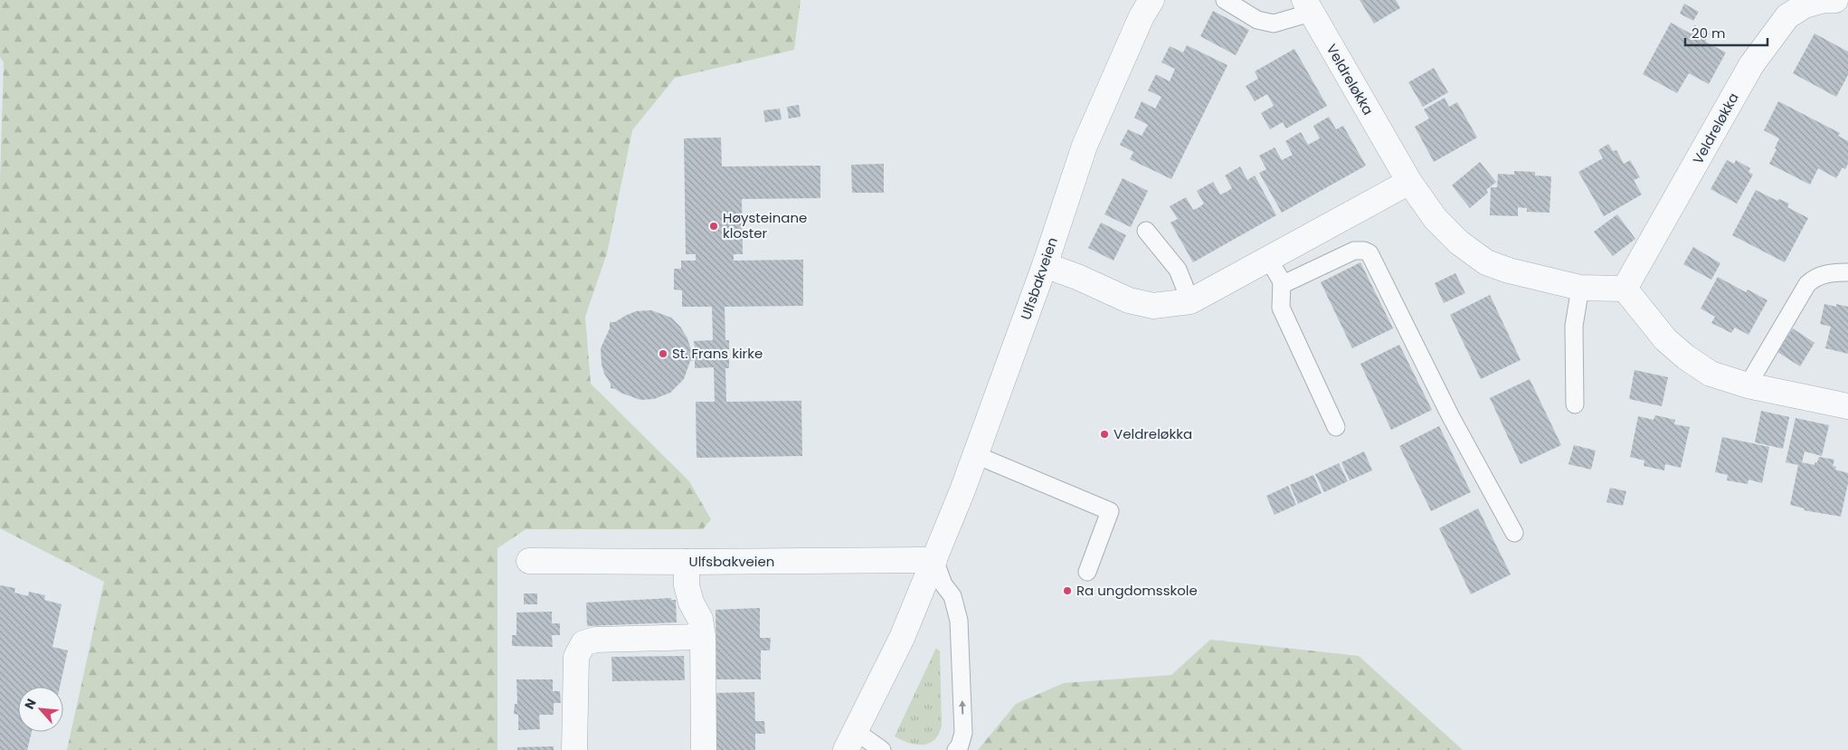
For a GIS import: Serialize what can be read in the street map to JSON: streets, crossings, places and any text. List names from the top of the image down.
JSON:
{
  "streets": {
    "street": ["Veldreløkka", "Ulfsbakveien"]
  },
  "places": [
    "Høysteinane kloster",
    "St. Frans kirke",
    "Veldreløkka",
    "Ra ungdomsskole"
  ],
  "scale_bar": "20 m",
  "north": "top left"
}
